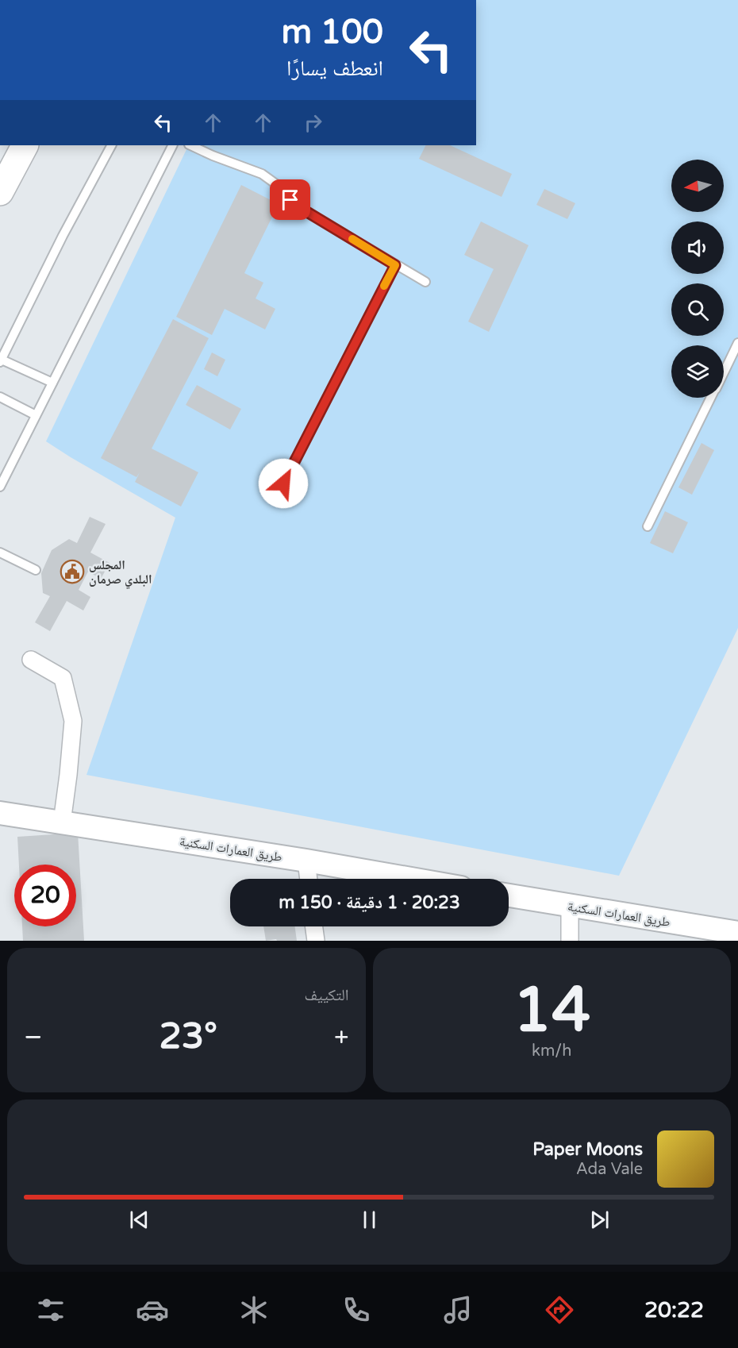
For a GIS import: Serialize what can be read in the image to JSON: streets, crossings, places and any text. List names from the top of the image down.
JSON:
{
  "streets": {
    "main road": ["طريق العمارات السكنية"]
  },
  "places": {
    "public building": ["المجلس البلدي صرمان"]
  },
  "north": "left",
  "page": {
    "turn": ["100 m", "انعطف يسارًا"],
    "limit": "20",
    "trip": "20:23 · 1 دقيقة · 150 m",
    "tile": [
      ["14", "km/h"],
      "التكييف"
    ],
    "heat": ["−", "23°", "+"],
    "song": ["Paper Moons", "Ada Vale"],
    "tabs": "20:22"
  }
}
